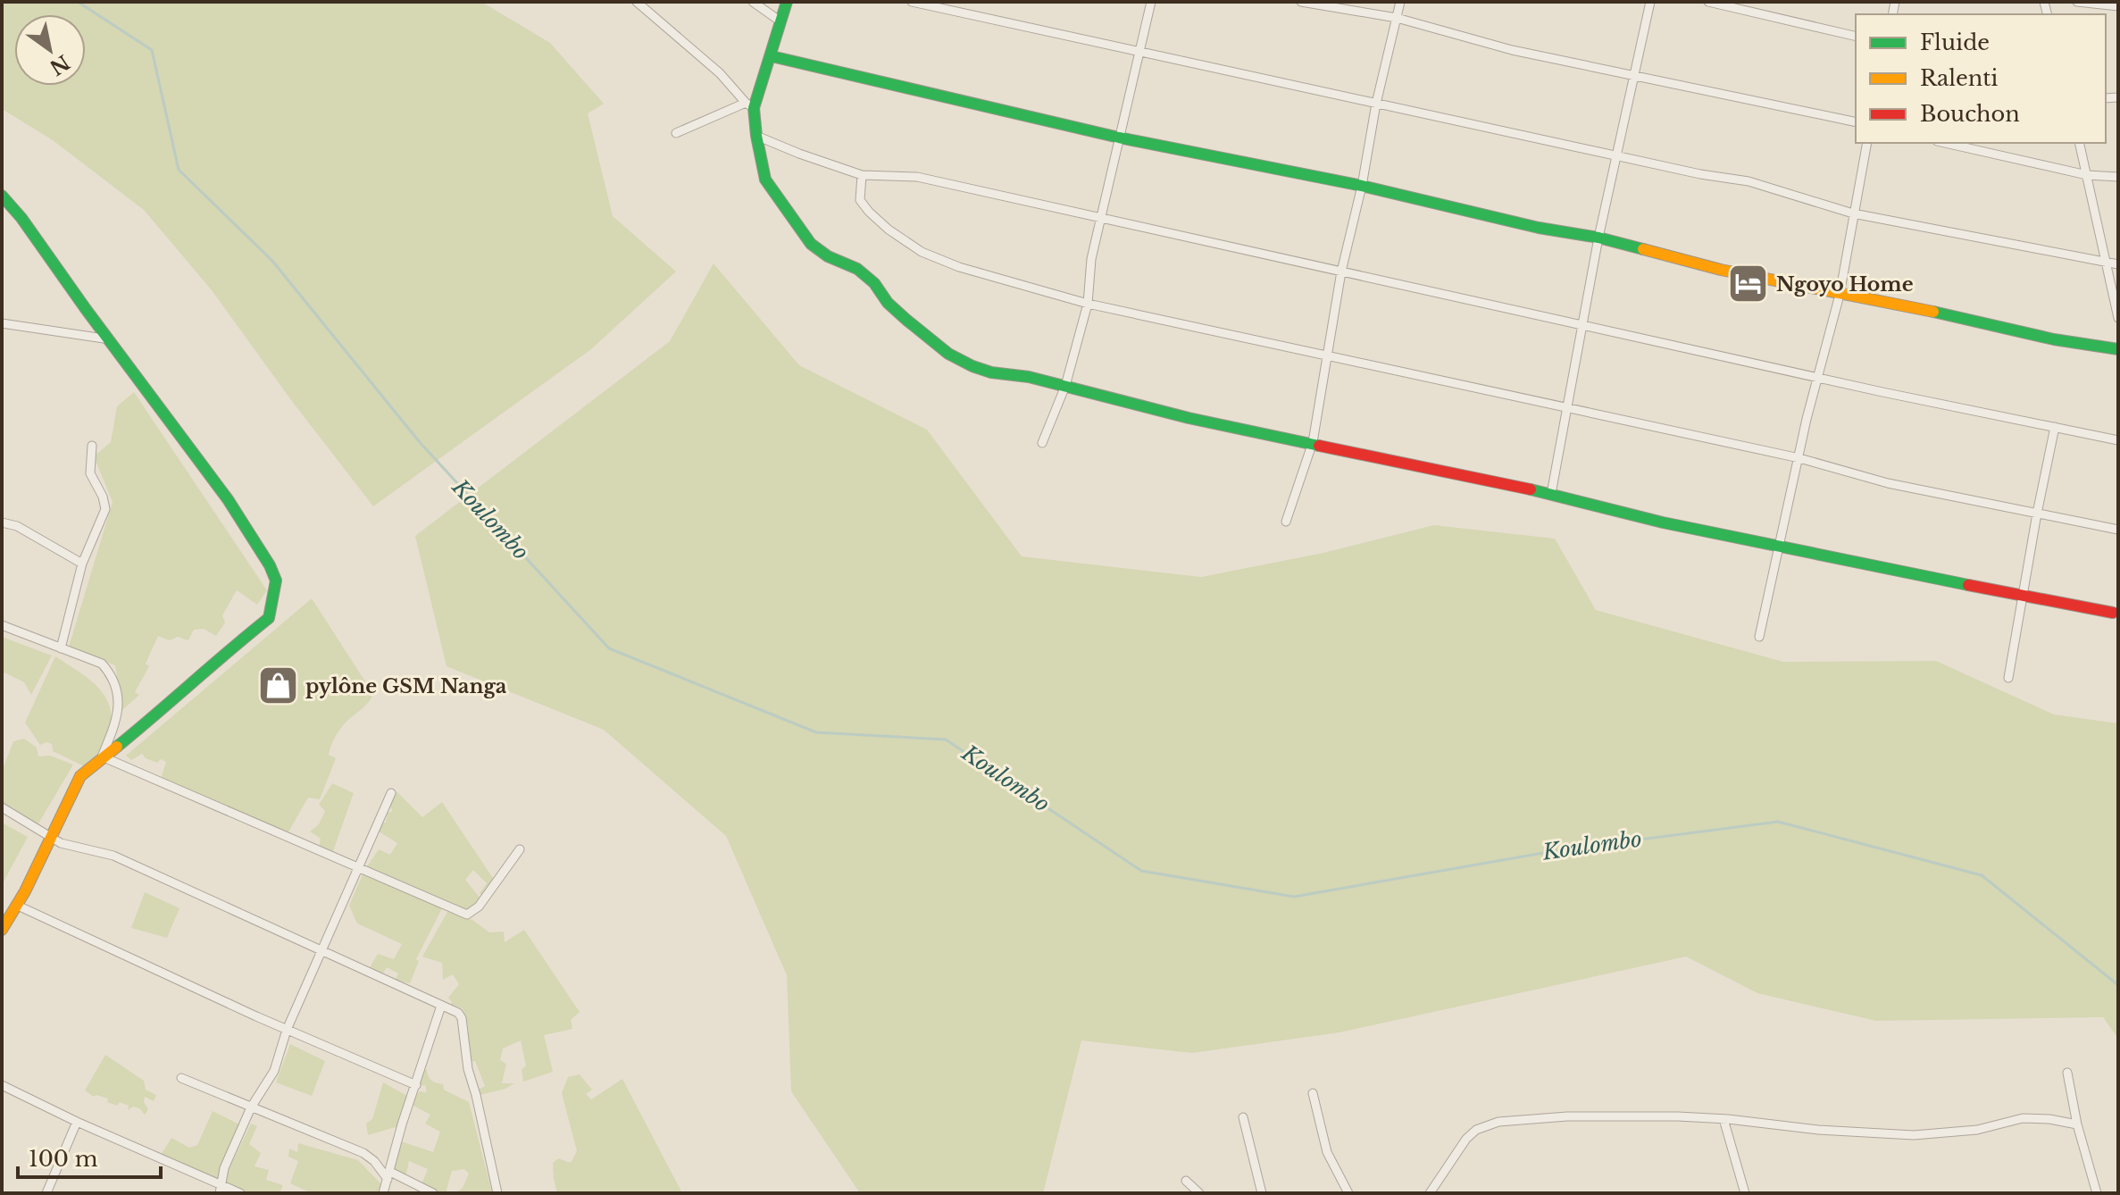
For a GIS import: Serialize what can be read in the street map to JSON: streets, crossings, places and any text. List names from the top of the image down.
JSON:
{
  "water": ["Koulombo"],
  "places": {
    "hotel": ["Ngoyo Home"],
    "shop": ["pylône GSM Nanga"]
  },
  "legend": ["Fluide", "Ralenti", "Bouchon"],
  "scale_bar": "100 m",
  "north": "bottom right"
}
